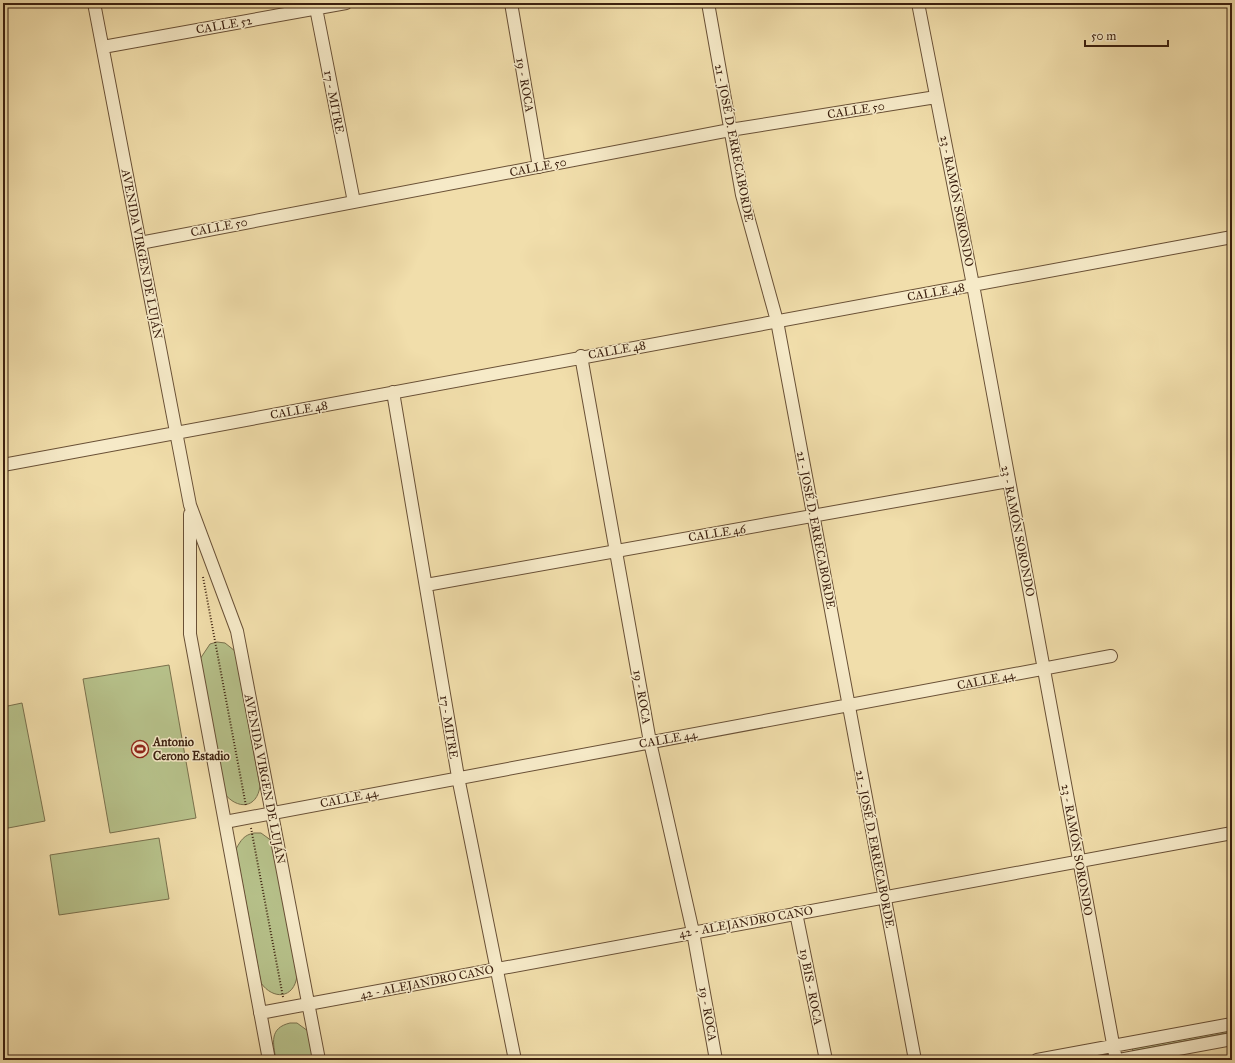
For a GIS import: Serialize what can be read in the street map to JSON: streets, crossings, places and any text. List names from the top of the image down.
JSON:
{
  "streets": {
    "street": [
      "CALLE 52",
      "19 - ROCA",
      "17 - MITRE",
      "CALLE 50",
      "21 - JOSÉ D. ERRECABORDE",
      "23 - RAMÓN SORONDO",
      "AVENIDA VIRGEN DE LUJÁN",
      "CALLE 48",
      "CALLE 46",
      "CALLE 44",
      "42 - ALEJANDRO CANO",
      "19 BIS - ROCA"
    ]
  },
  "crossings": [
    ["CALLE 52", "17 - MITRE"],
    ["CALLE 52", "AVENIDA VIRGEN DE LUJÁN"],
    ["19 - ROCA", "CALLE 50"],
    ["19 - ROCA", "CALLE 48"],
    ["19 - ROCA", "CALLE 46"],
    ["19 - ROCA", "CALLE 44"],
    ["19 - ROCA", "42 - ALEJANDRO CANO"],
    ["17 - MITRE", "CALLE 50"],
    ["17 - MITRE", "CALLE 48"],
    ["17 - MITRE", "CALLE 46"],
    ["17 - MITRE", "CALLE 44"],
    ["17 - MITRE", "42 - ALEJANDRO CANO"],
    ["CALLE 50", "21 - JOSÉ D. ERRECABORDE"],
    ["CALLE 50", "23 - RAMÓN SORONDO"],
    ["CALLE 50", "AVENIDA VIRGEN DE LUJÁN"],
    ["21 - JOSÉ D. ERRECABORDE", "CALLE 48"],
    ["21 - JOSÉ D. ERRECABORDE", "CALLE 46"],
    ["21 - JOSÉ D. ERRECABORDE", "CALLE 44"],
    ["21 - JOSÉ D. ERRECABORDE", "42 - ALEJANDRO CANO"],
    ["23 - RAMÓN SORONDO", "CALLE 48"],
    ["23 - RAMÓN SORONDO", "CALLE 46"],
    ["23 - RAMÓN SORONDO", "CALLE 44"],
    ["23 - RAMÓN SORONDO", "42 - ALEJANDRO CANO"],
    ["AVENIDA VIRGEN DE LUJÁN", "CALLE 48"],
    ["AVENIDA VIRGEN DE LUJÁN", "CALLE 44"],
    ["AVENIDA VIRGEN DE LUJÁN", "42 - ALEJANDRO CANO"],
    ["42 - ALEJANDRO CANO", "19 BIS - ROCA"]
  ],
  "places": {
    "sports": ["Antonio Cerono Estadio"]
  },
  "scale_bar": "50 m"
}
